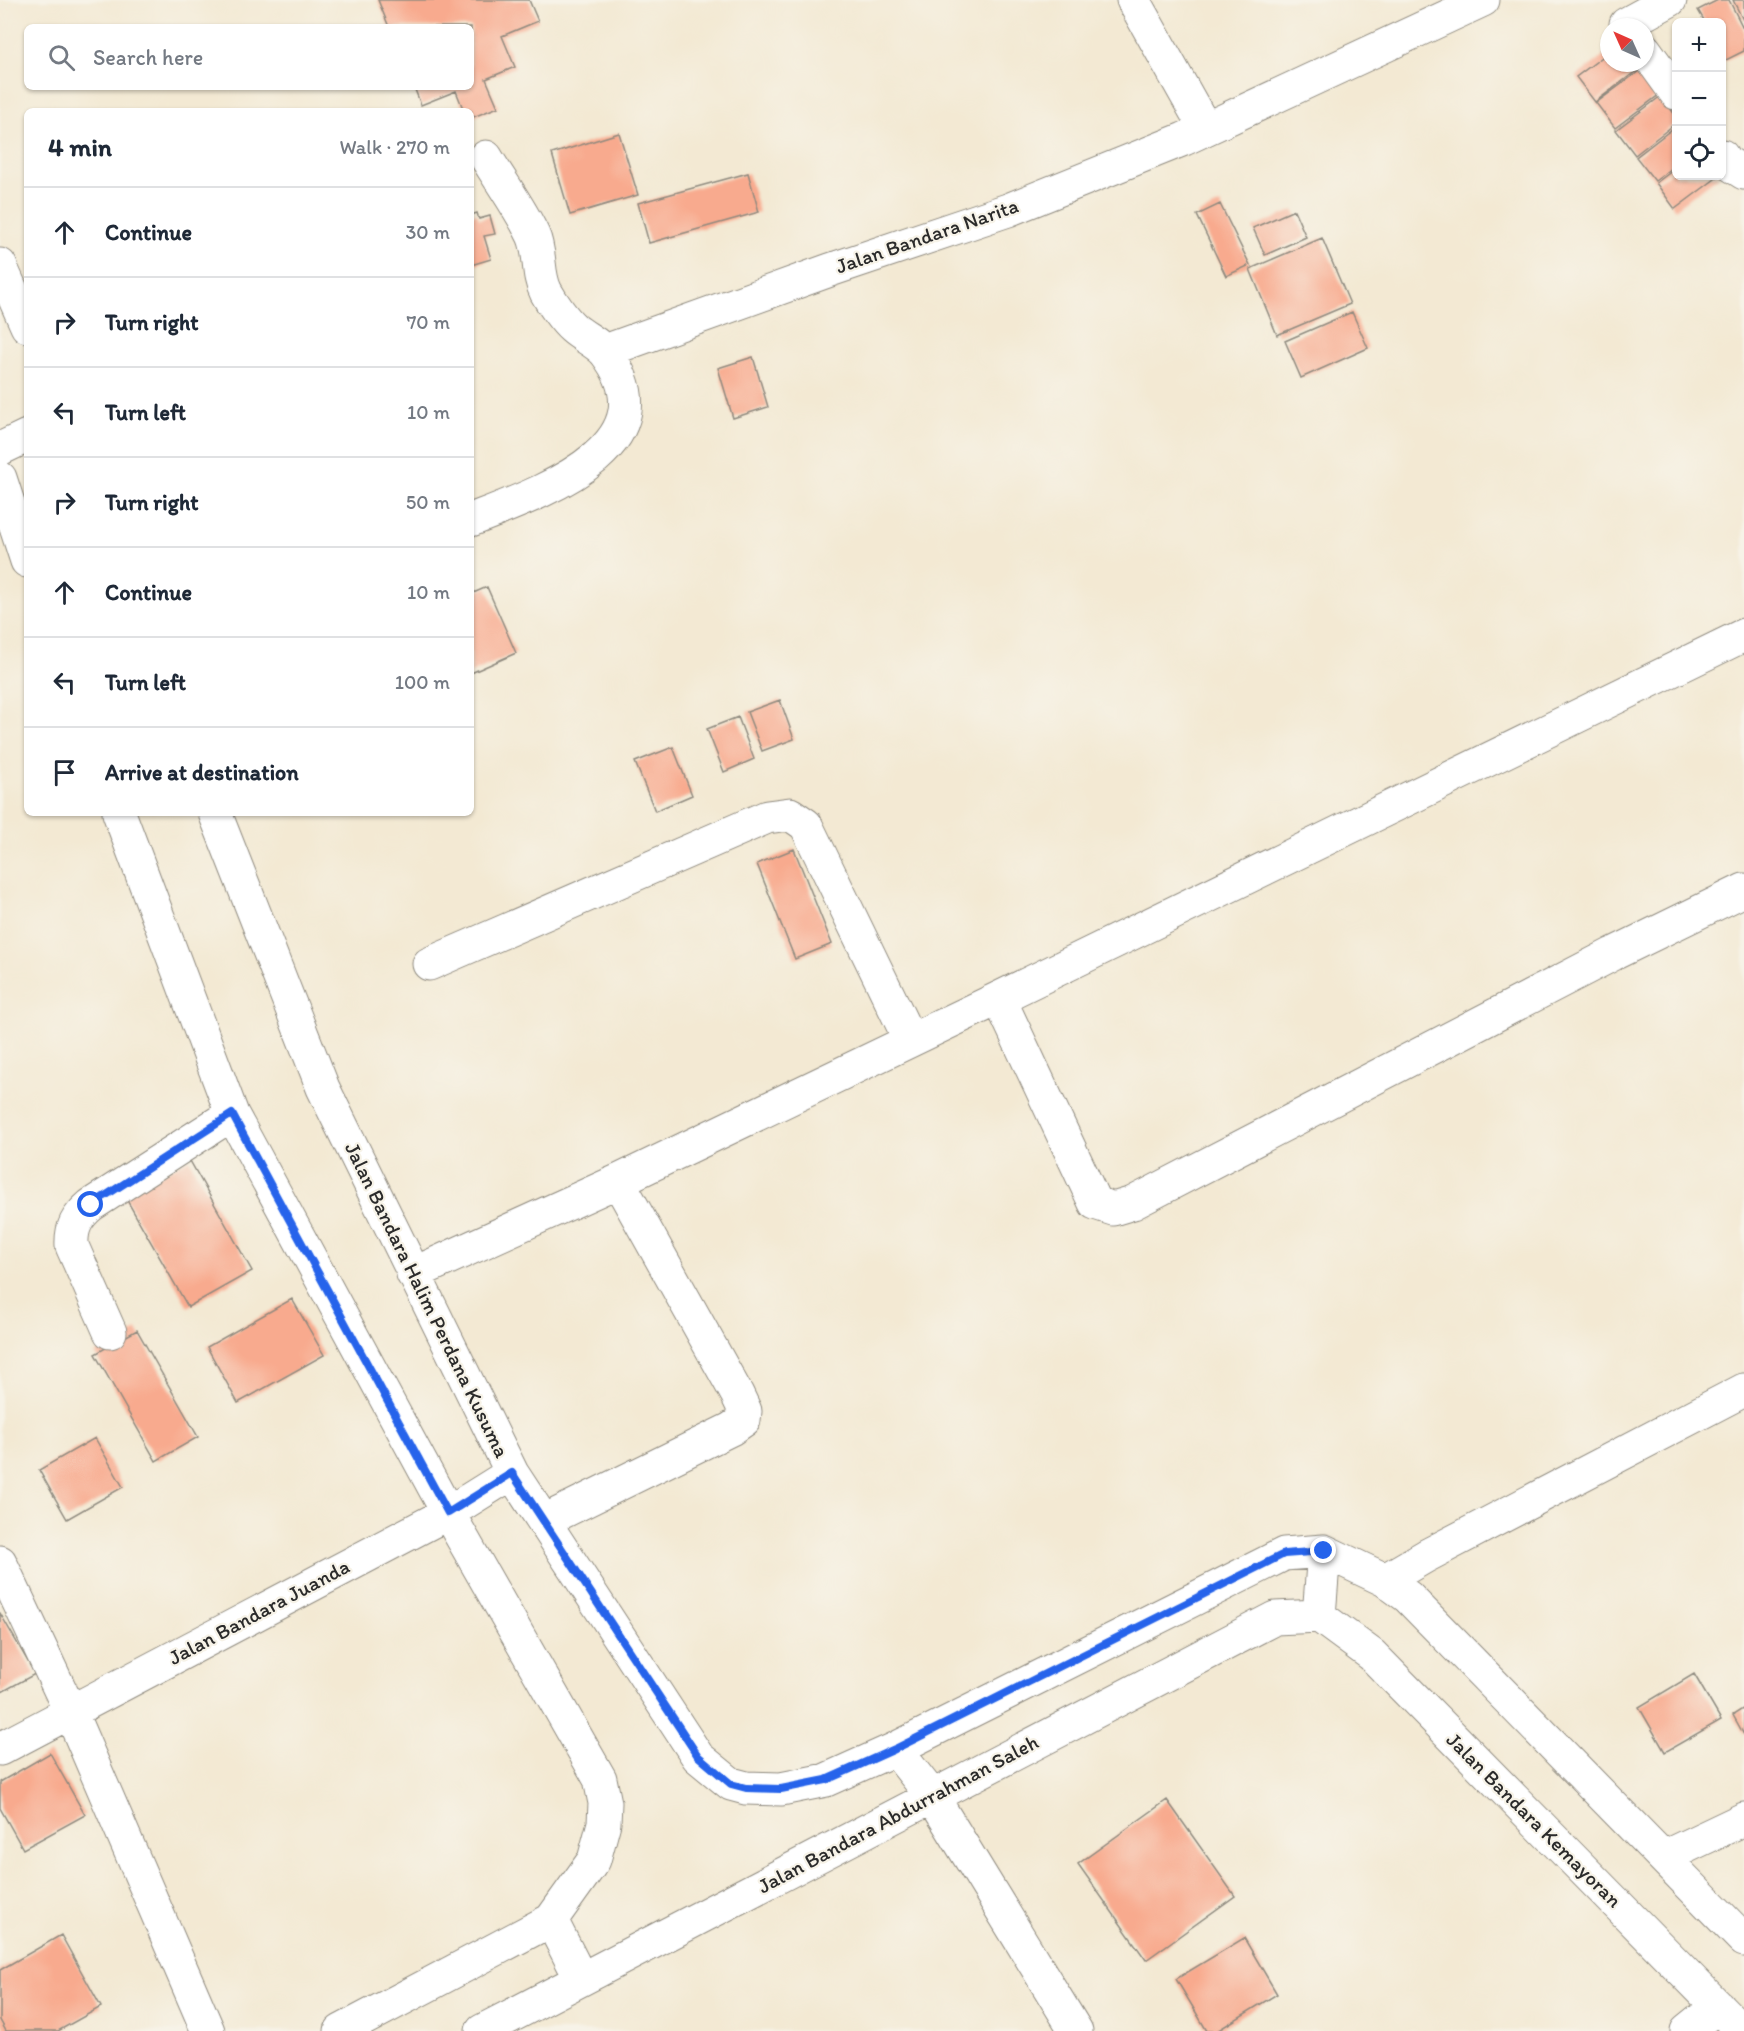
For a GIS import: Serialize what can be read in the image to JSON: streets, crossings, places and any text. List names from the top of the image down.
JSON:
{
  "streets": {
    "street": [
      "Jalan Bandara Narita",
      "Jalan Bandara Halim Perdana Kusuma",
      "Jalan Bandara Juanda",
      "Jalan Bandara Abdurrahman Saleh",
      "Jalan Bandara Kemayoran"
    ]
  },
  "crossings": [
    ["Jalan Bandara Halim Perdana Kusuma", "Jalan Bandara Juanda"],
    ["Jalan Bandara Abdurrahman Saleh", "Jalan Bandara Kemayoran"]
  ],
  "north": "top left",
  "page": {
    "map_buttons": ["+", "−"],
    "search": "Search here",
    "heading": ["4 min", "Walk · 270 m"],
    "list": [
      ["Continue", "30 m"],
      ["Turn right", "70 m"],
      ["Turn left", "10 m"],
      ["Turn right", "50 m"],
      ["Continue", "10 m"],
      ["Turn left", "100 m"],
      "Arrive at destination"
    ]
  }
}
